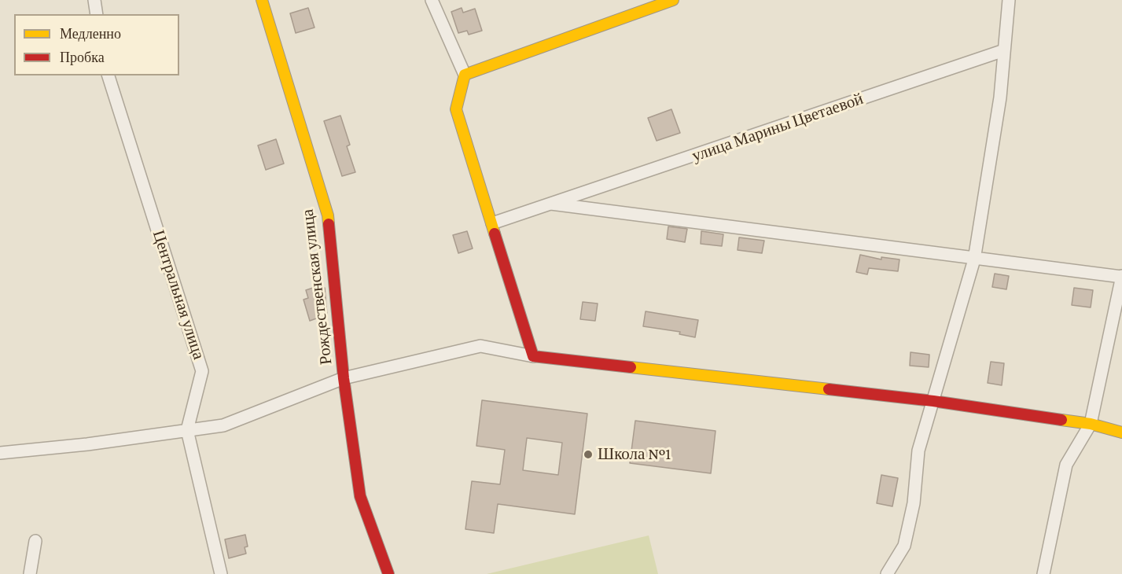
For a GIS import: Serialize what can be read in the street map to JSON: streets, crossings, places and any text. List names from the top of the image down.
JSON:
{
  "streets": {
    "street": ["улица Марины Цветаевой", "Рождественская улица", "Центральная улица"]
  },
  "places": ["Школа №1"],
  "legend": ["Медленно", "Пробка"]
}
